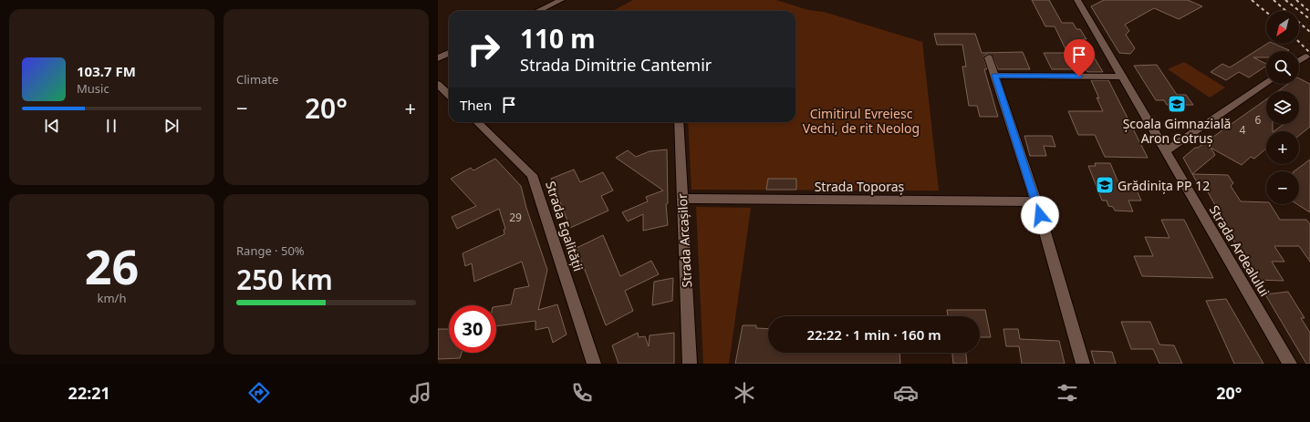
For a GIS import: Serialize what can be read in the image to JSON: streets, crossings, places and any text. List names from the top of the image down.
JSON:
{
  "streets": {
    "street": [
      "Strada Toporaș",
      "Strada Egalității",
      "Strada Arcașilor",
      "Strada Ardealului"
    ]
  },
  "crossings": [
    ["Strada Toporaș", "Strada Arcașilor"]
  ],
  "parks": ["Cimitirul Evreiesc Vechi, de rit Neolog"],
  "places": {
    "school or university": ["Școala Gimnazială Aron Cotruș", "Grădinița PP 12"]
  },
  "house_numbers": ["6", "4", "29"],
  "north": "bottom left",
  "page": {
    "tile": [
      "Climate",
      ["26", "km/h"],
      ["Range · 50%", "250 km"]
    ],
    "map_buttons": ["+", "−"],
    "turn": ["110 m", "Strada Dimitrie Cantemir"],
    "song": ["103.7 FM", "Music"],
    "then": "Then",
    "heat": ["−", "20°", "+"],
    "limit": "30",
    "trip": "22:22 · 1 min · 160 m",
    "tabs": ["22:21", "20°"]
  }
}
